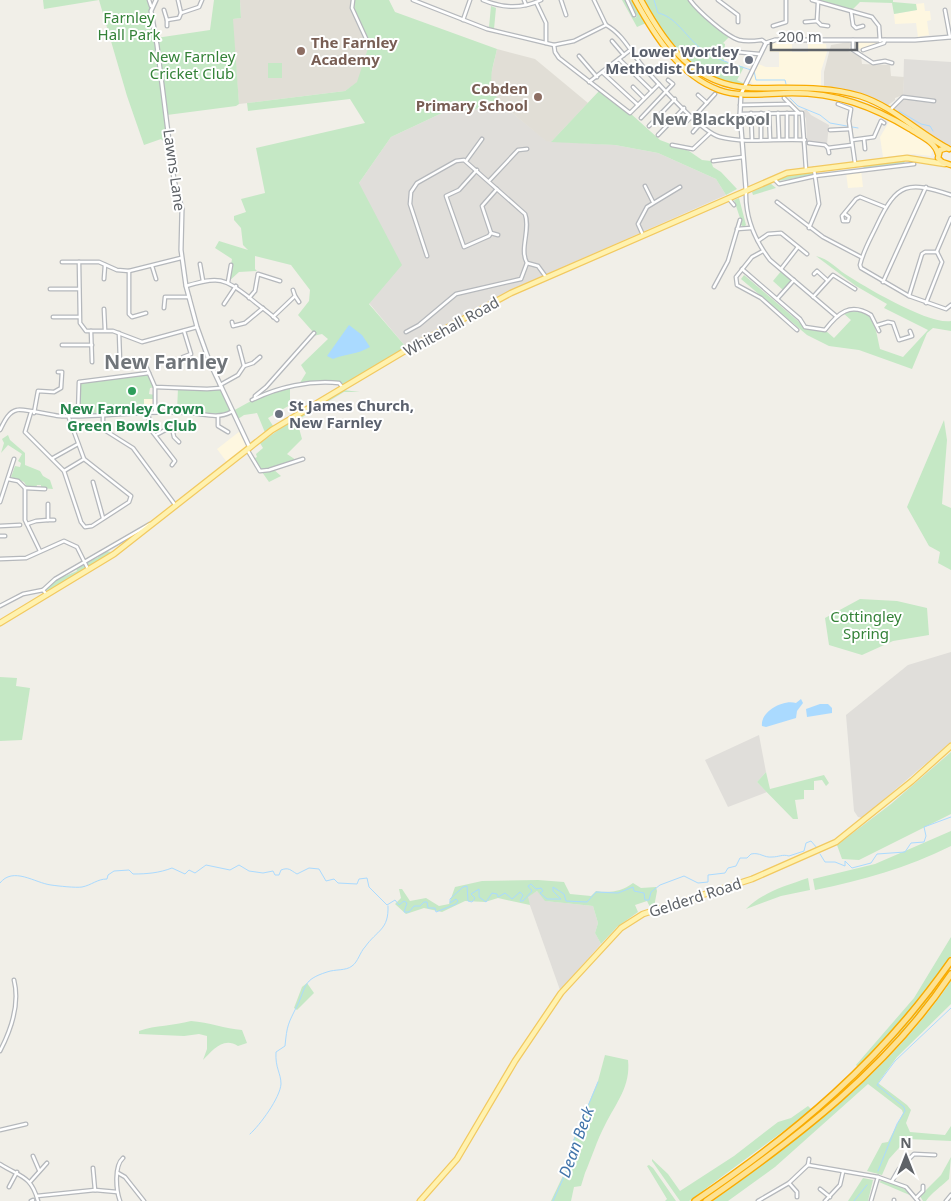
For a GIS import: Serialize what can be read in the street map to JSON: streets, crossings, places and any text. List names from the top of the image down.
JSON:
{
  "streets": {
    "main road": ["Whitehall Road", "Gelderd Road"],
    "street": ["Lawns Lane"]
  },
  "crossings": [
    ["Lawns Lane", "Whitehall Road"]
  ],
  "districts": ["New Blackpool", "New Farnley"],
  "water": ["Dean Beck"],
  "parks": ["Farnley Hall Park", "New Farnley Cricket Club", "Cottingley Spring"],
  "places": [
    "The Farnley Academy",
    "Lower Wortley Methodist Church",
    "Cobden Primary School",
    "New Farnley Crown Green Bowls Club",
    "St James Church, New Farnley"
  ],
  "scale_bar": "200 m",
  "north": "top"
}
